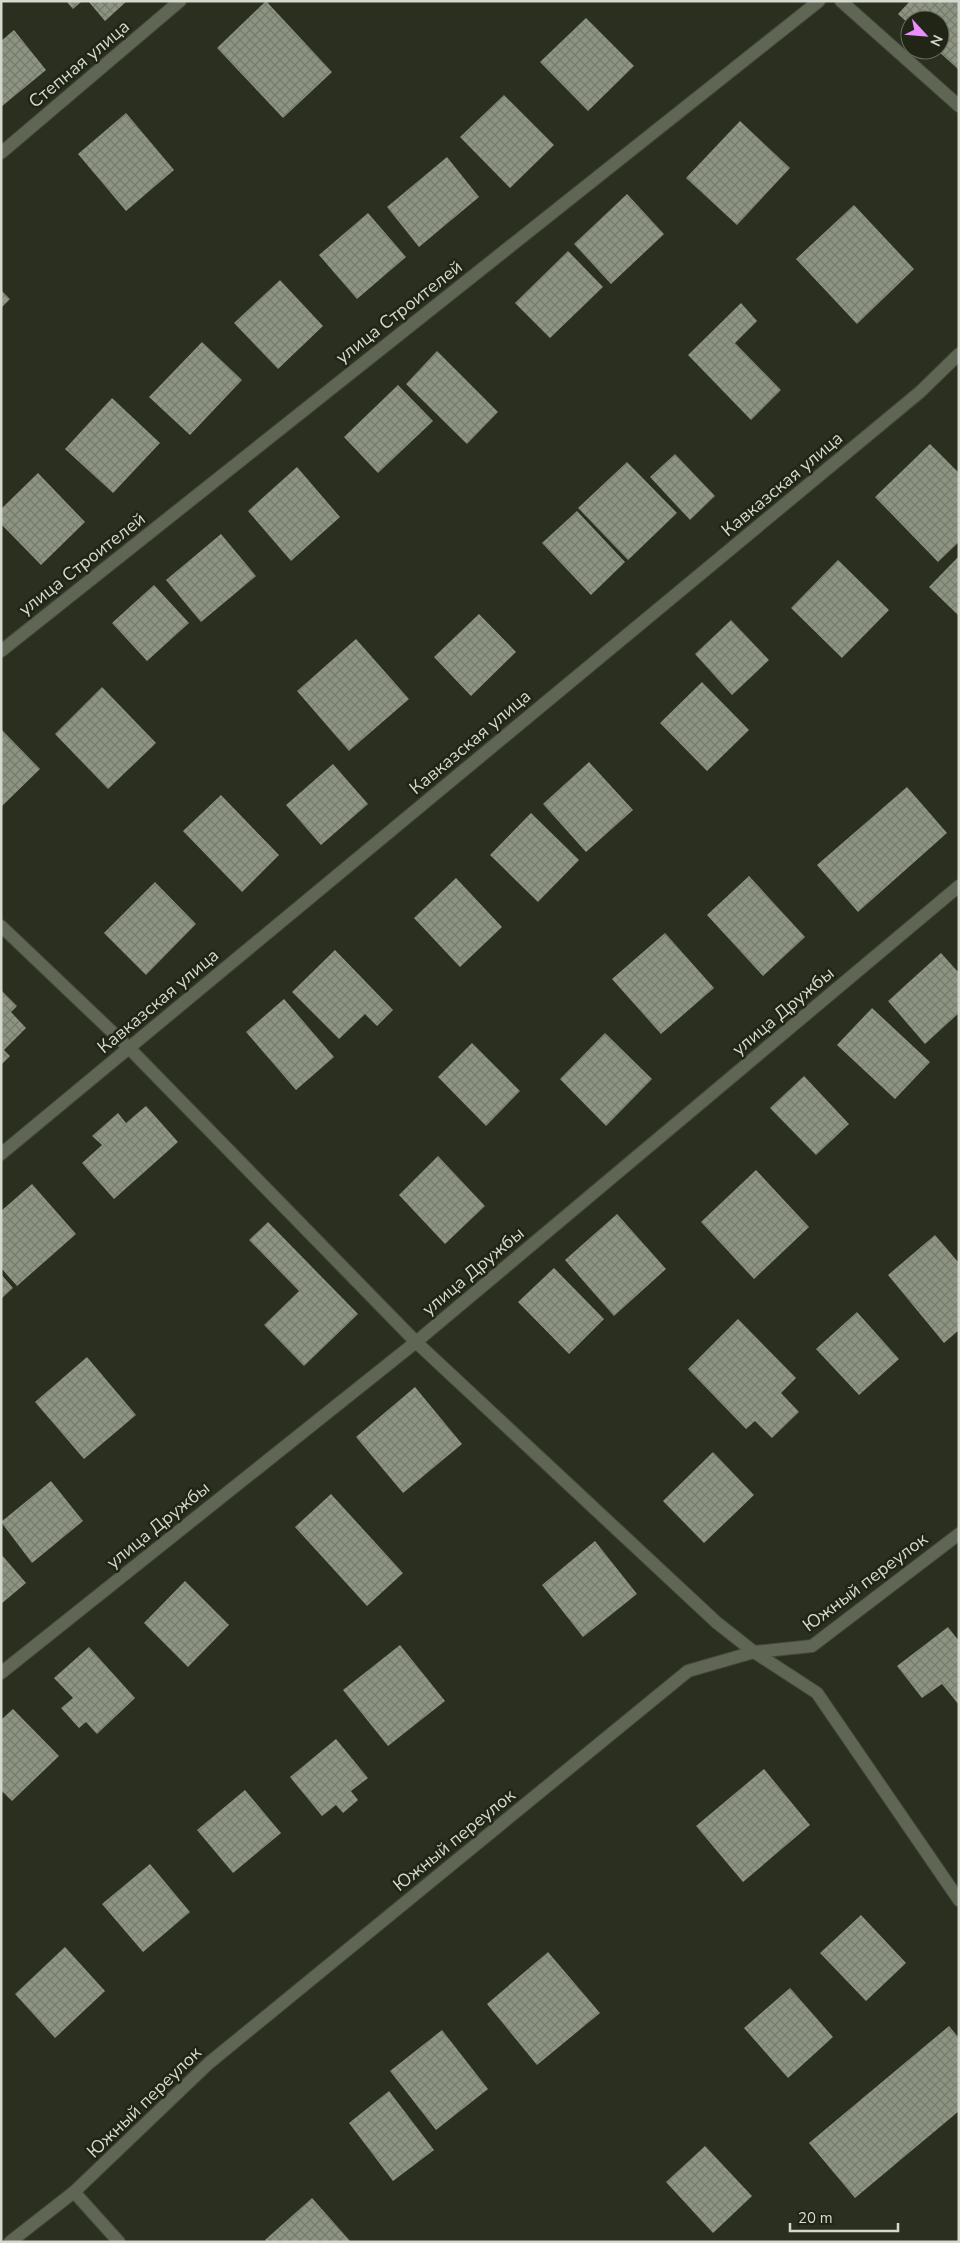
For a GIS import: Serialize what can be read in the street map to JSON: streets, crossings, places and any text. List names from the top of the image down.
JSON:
{
  "streets": {
    "street": [
      "Степная улица",
      "улица Строителей",
      "Кавказская улица",
      "улица Дружбы",
      "Южный переулок"
    ]
  },
  "scale_bar": "20 m",
  "north": "bottom right"
}
